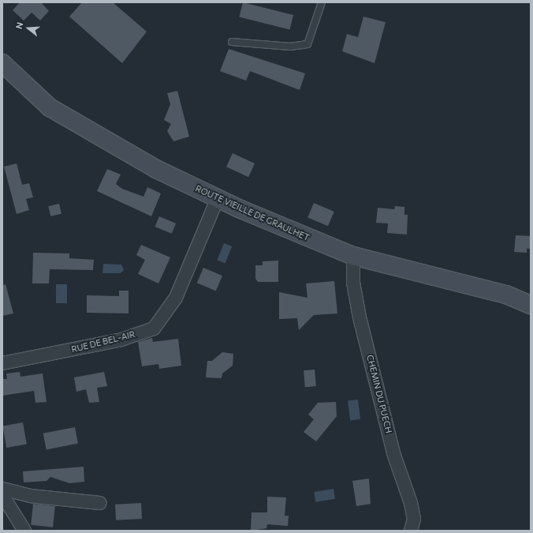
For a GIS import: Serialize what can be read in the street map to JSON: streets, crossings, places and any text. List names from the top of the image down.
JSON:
{
  "streets": {
    "main road": ["ROUTE VIEILLE DE GRAULHET"],
    "street": ["RUE DE BEL-AIR", "CHEMIN DU PUECH"]
  },
  "crossings": [
    ["ROUTE VIEILLE DE GRAULHET", "RUE DE BEL-AIR"],
    ["ROUTE VIEILLE DE GRAULHET", "CHEMIN DU PUECH"]
  ],
  "north": "left"
}
